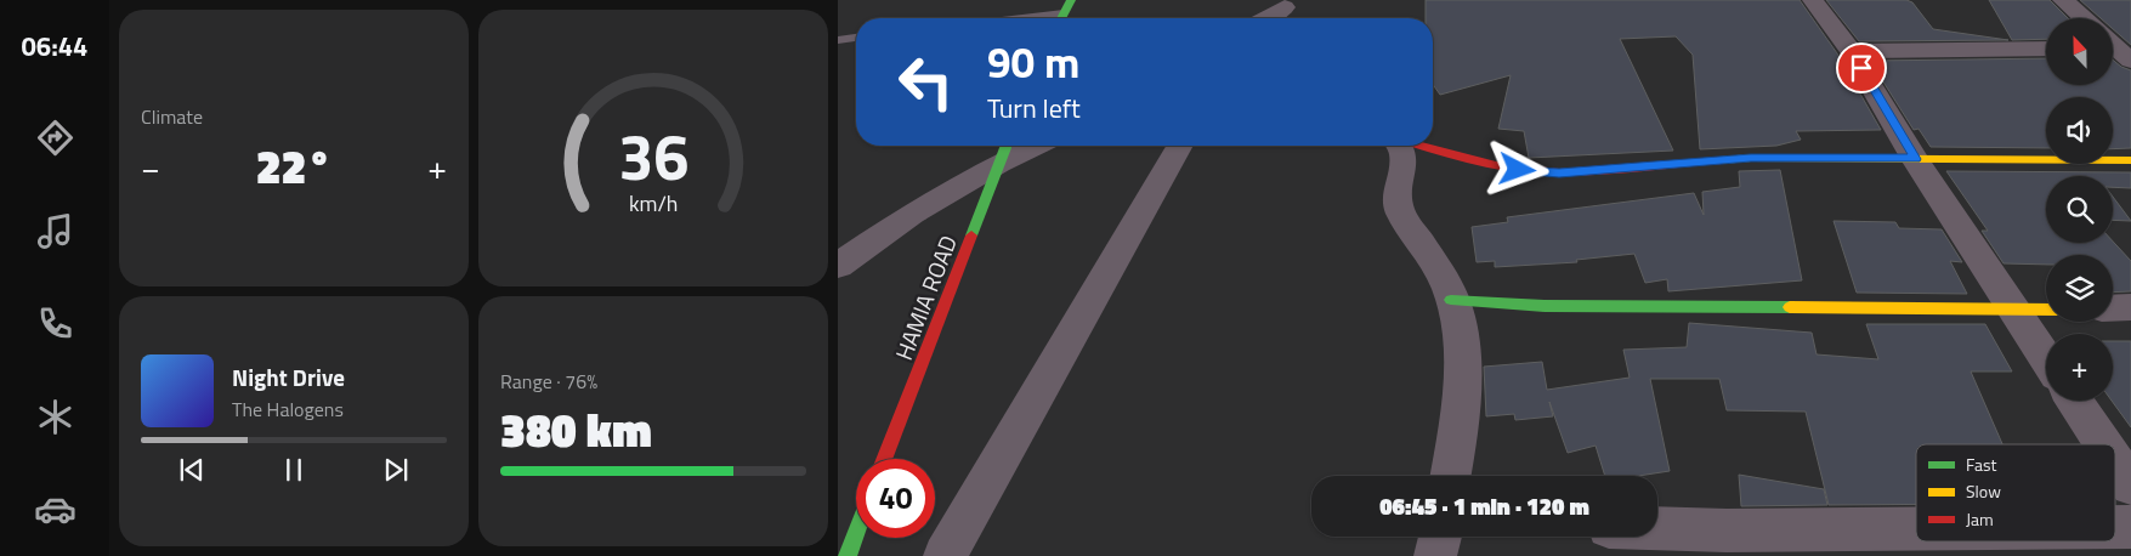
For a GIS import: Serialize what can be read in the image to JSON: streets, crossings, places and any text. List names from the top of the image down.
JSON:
{
  "streets": {
    "street": ["HAMIA ROAD"]
  },
  "legend": ["Fast", "Slow", "Jam"],
  "north": "top",
  "page": {
    "tabs": "06:44",
    "tile": [
      "Climate",
      ["Range · 76%", "380 km"]
    ],
    "map_buttons": "+",
    "turn": ["90 m", "Turn left"],
    "heat": ["−", "22°", "+"],
    "song": ["Night Drive", "The Halogens"],
    "limit": "40",
    "trip": "06:45 · 1 min · 120 m",
    "gauge": ["36", "km/h"]
  }
}
